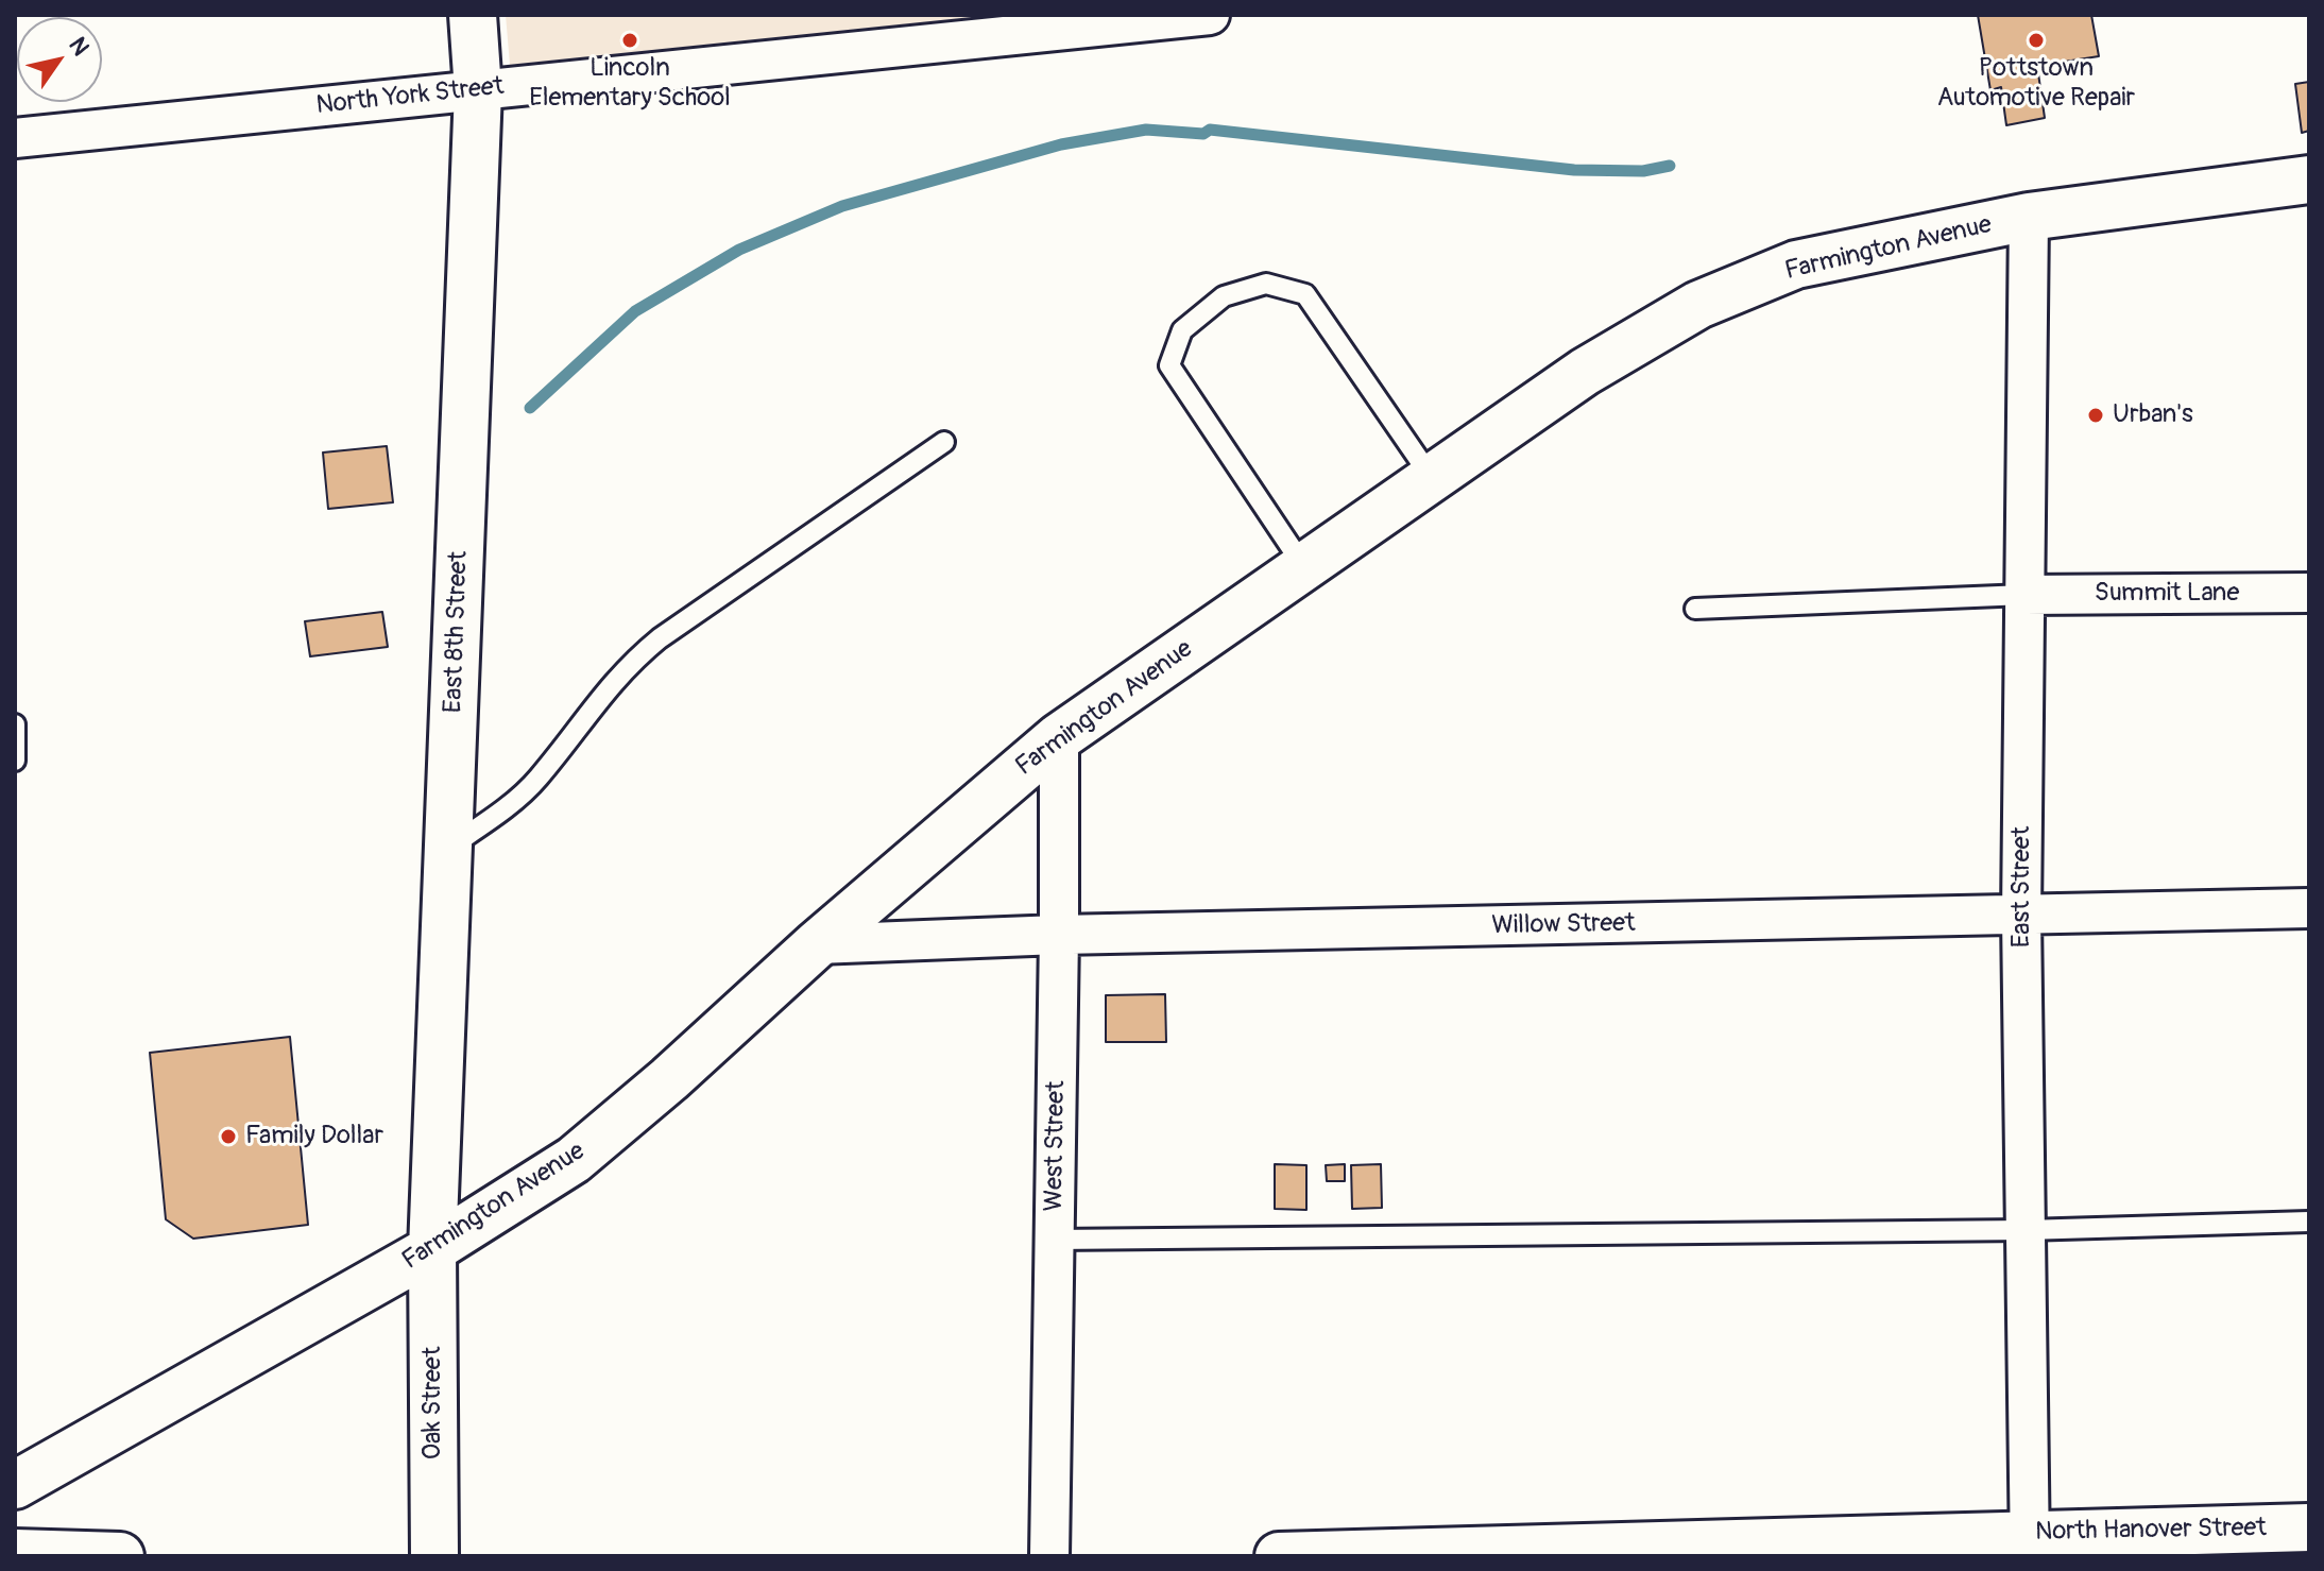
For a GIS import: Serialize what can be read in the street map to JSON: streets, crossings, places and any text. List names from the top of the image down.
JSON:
{
  "streets": {
    "street": [
      "North York Street",
      "Farmington Avenue",
      "Summit Lane",
      "East 8th Street",
      "East Street",
      "Willow Street",
      "West Street",
      "Oak Street",
      "North Hanover Street"
    ]
  },
  "crossings": [
    ["North York Street", "East 8th Street"],
    ["Farmington Avenue", "East 8th Street"],
    ["Farmington Avenue", "East Street"],
    ["Farmington Avenue", "Willow Street"],
    ["Farmington Avenue", "West Street"],
    ["Farmington Avenue", "Oak Street"],
    ["Summit Lane", "East Street"],
    ["East 8th Street", "Oak Street"],
    ["East Street", "Willow Street"],
    ["East Street", "North Hanover Street"],
    ["Willow Street", "West Street"]
  ],
  "places": [
    "Lincoln Elementary School",
    "Pottstown Automotive Repair",
    "Urban's",
    "Family Dollar"
  ],
  "north": "top right"
}
